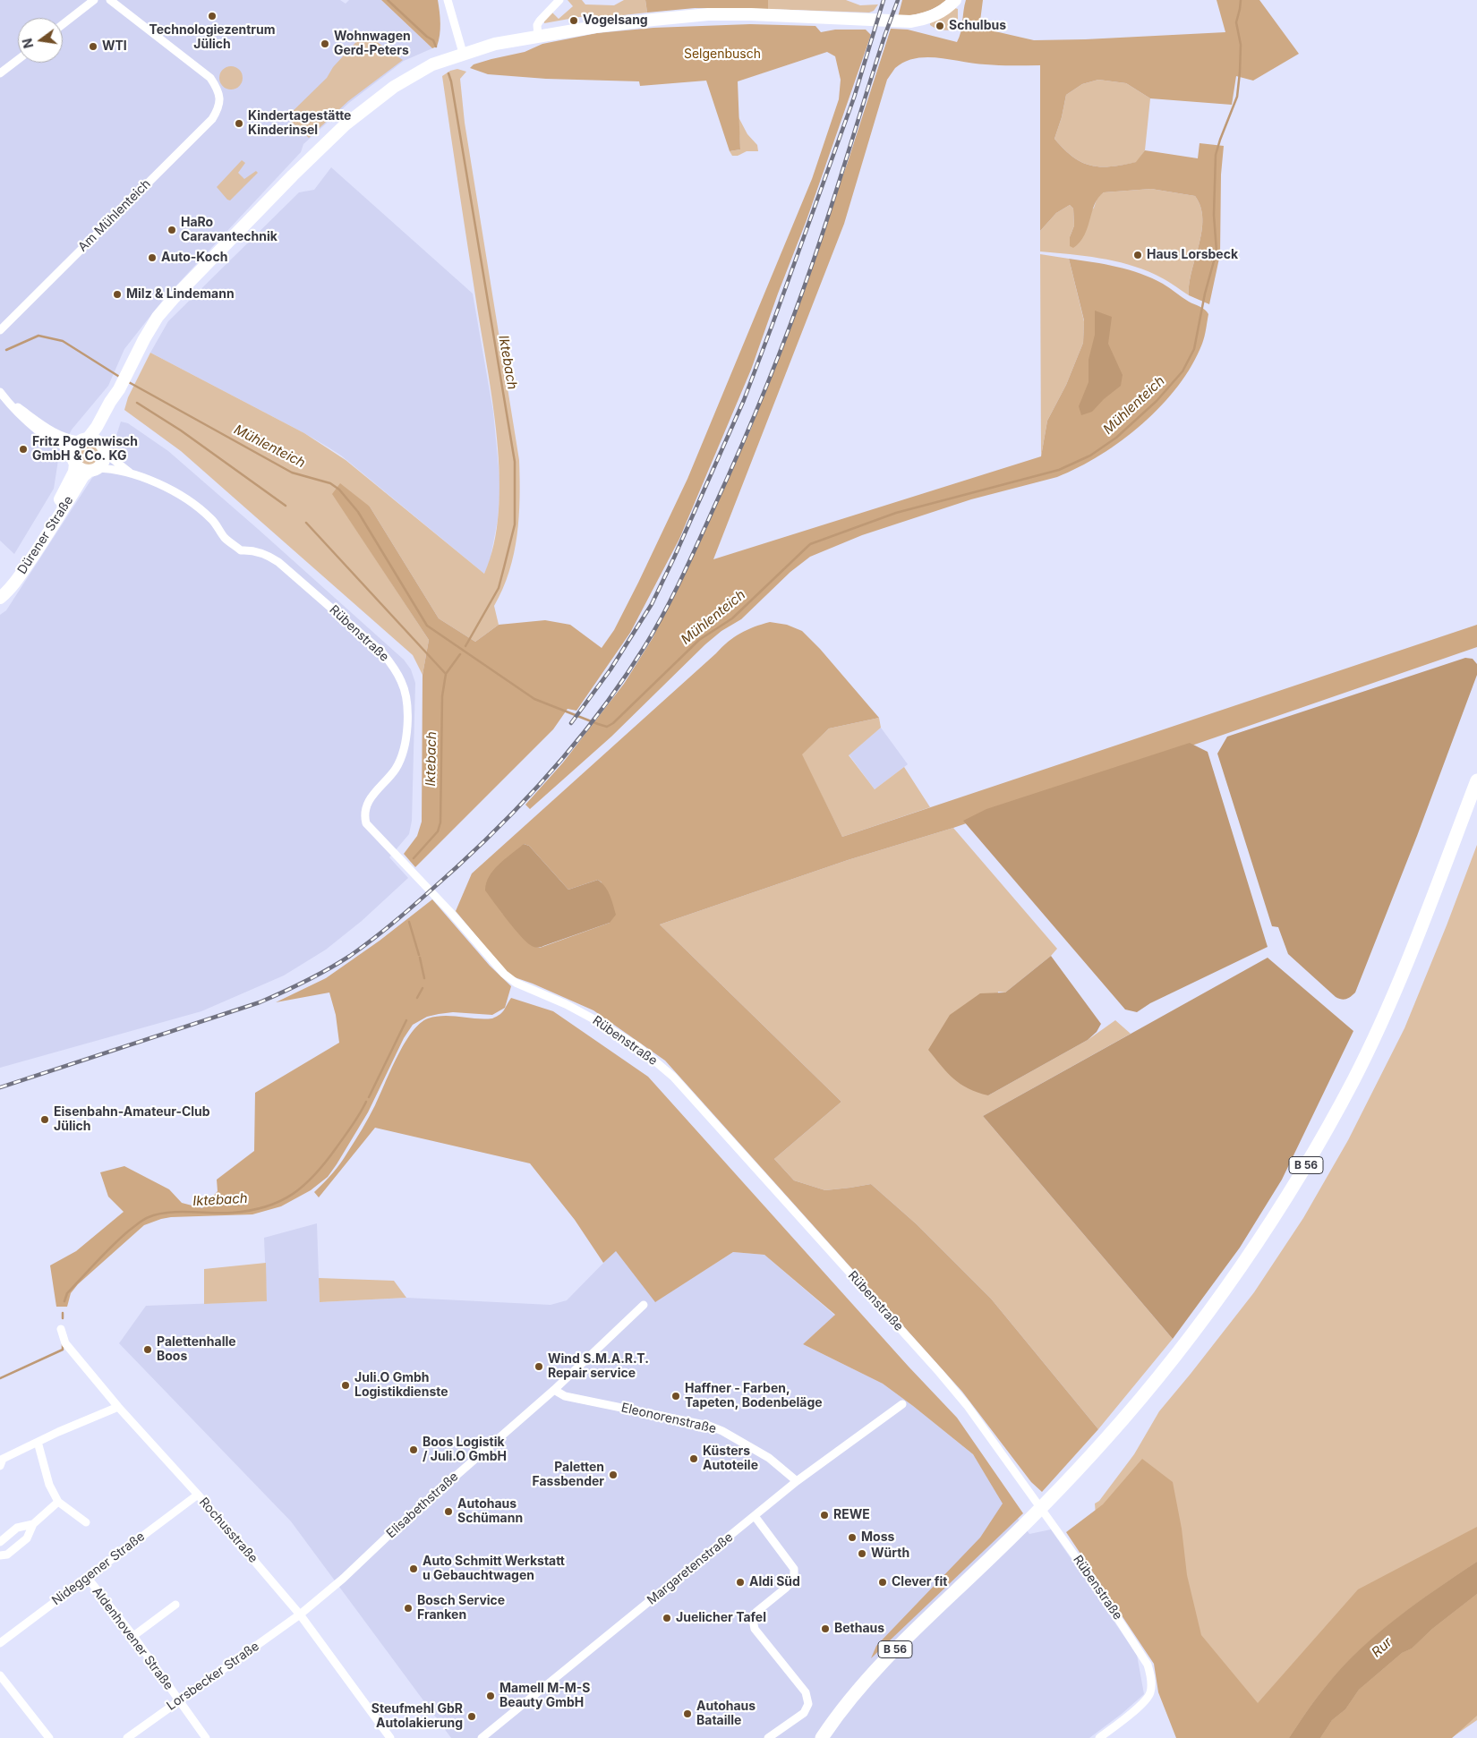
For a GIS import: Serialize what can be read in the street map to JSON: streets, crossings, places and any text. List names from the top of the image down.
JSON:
{
  "streets": {
    "main road": ["Dürener Straße", "B 56"],
    "street": [
      "Am Mühlenteich",
      "Rübenstraße",
      "Eleonorenstraße",
      "Elisabethstraße",
      "Rochusstraße",
      "Nideggener Straße",
      "Margaretenstraße",
      "Aldenhovener Straße",
      "Lorsbecker Straße"
    ]
  },
  "crossings": [
    ["Dürener Straße", "Rübenstraße"],
    ["Eleonorenstraße", "Elisabethstraße"],
    ["Eleonorenstraße", "Margaretenstraße"],
    ["Elisabethstraße", "Rochusstraße"],
    ["Elisabethstraße", "Lorsbecker Straße"],
    ["Rochusstraße", "Nideggener Straße"],
    ["Rochusstraße", "Lorsbecker Straße"],
    ["Nideggener Straße", "Aldenhovener Straße"],
    ["Aldenhovener Straße", "Lorsbecker Straße"]
  ],
  "water": ["Iktebach", "Mühlenteich", "Rur"],
  "parks": ["Selgenbusch"],
  "places": [
    "Technologiezentrum Jülich",
    "Vogelsang",
    "Schulbus",
    "Wohnwagen Gerd-Peters",
    "WTI",
    "Kindertagestätte Kinderinsel",
    "HaRo Caravantechnik",
    "Haus Lorsbeck",
    "Auto-Koch",
    "Milz & Lindemann",
    "Fritz Pogenwisch GmbH & Co. KG",
    "Eisenbahn-Amateur-Club Jülich",
    "Palettenhalle Boos",
    "Wind S.M.A.R.T. Repair service",
    "Juli.O Gmbh Logistikdienste",
    "Haffner - Farben, Tapeten, Bodenbeläge",
    "Boos Logistik / Juli.O GmbH",
    "Küsters Autoteile",
    "Paletten Fassbender",
    "Autohaus Schümann",
    "REWE",
    "Moss",
    "Würth",
    "Auto Schmitt Werkstatt u Gebauchtwagen",
    "Aldi Süd",
    "Clever fit",
    "Bosch Service Franken",
    "Juelicher Tafel",
    "Bethaus",
    "Mamell M-M-S Beauty GmbH",
    "Autohaus Bataille",
    "Steufmehl GbR Autolakierung"
  ],
  "north": "left"
}
